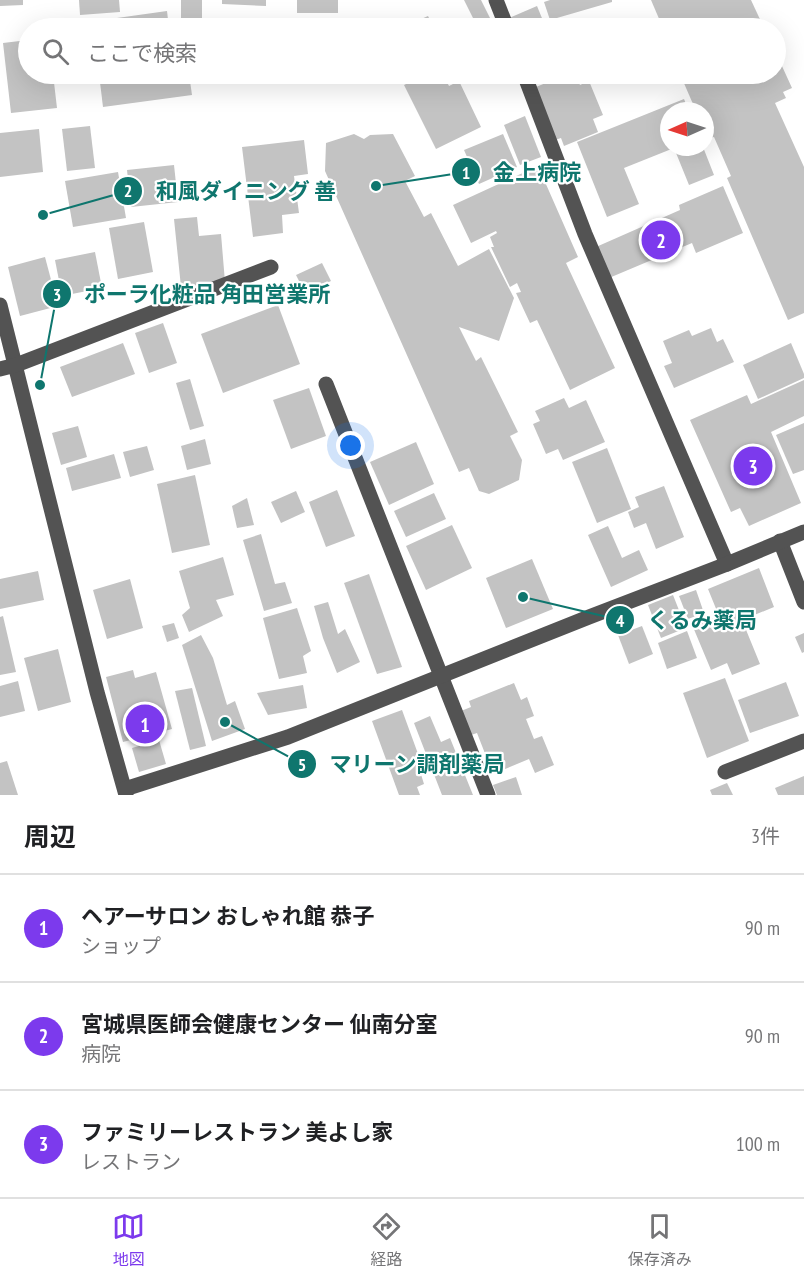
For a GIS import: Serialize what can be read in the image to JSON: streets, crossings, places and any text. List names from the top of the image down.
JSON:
{
  "places": [
    "金上病院",
    "和風ダイニング 善",
    "ポーラ化粧品 角田営業所",
    "くるみ薬局",
    "マリーン調剤薬局"
  ],
  "north": "left",
  "page": {
    "search": "ここで検索",
    "pins": ["2", "3", "1"],
    "heading": ["周辺", "3件"],
    "list": [
      {
        "mark": "1",
        "name": "ヘアーサロン おしゃれ館 恭子",
        "note": "ショップ",
        "value": "90 m"
      },
      {
        "mark": "2",
        "name": "宮城県医師会健康センター 仙南分室",
        "note": "病院",
        "value": "90 m"
      },
      {
        "mark": "3",
        "name": "ファミリーレストラン 美よし家",
        "note": "レストラン",
        "value": "100 m"
      }
    ],
    "nav": ["地図", "経路", "保存済み"]
  }
}
